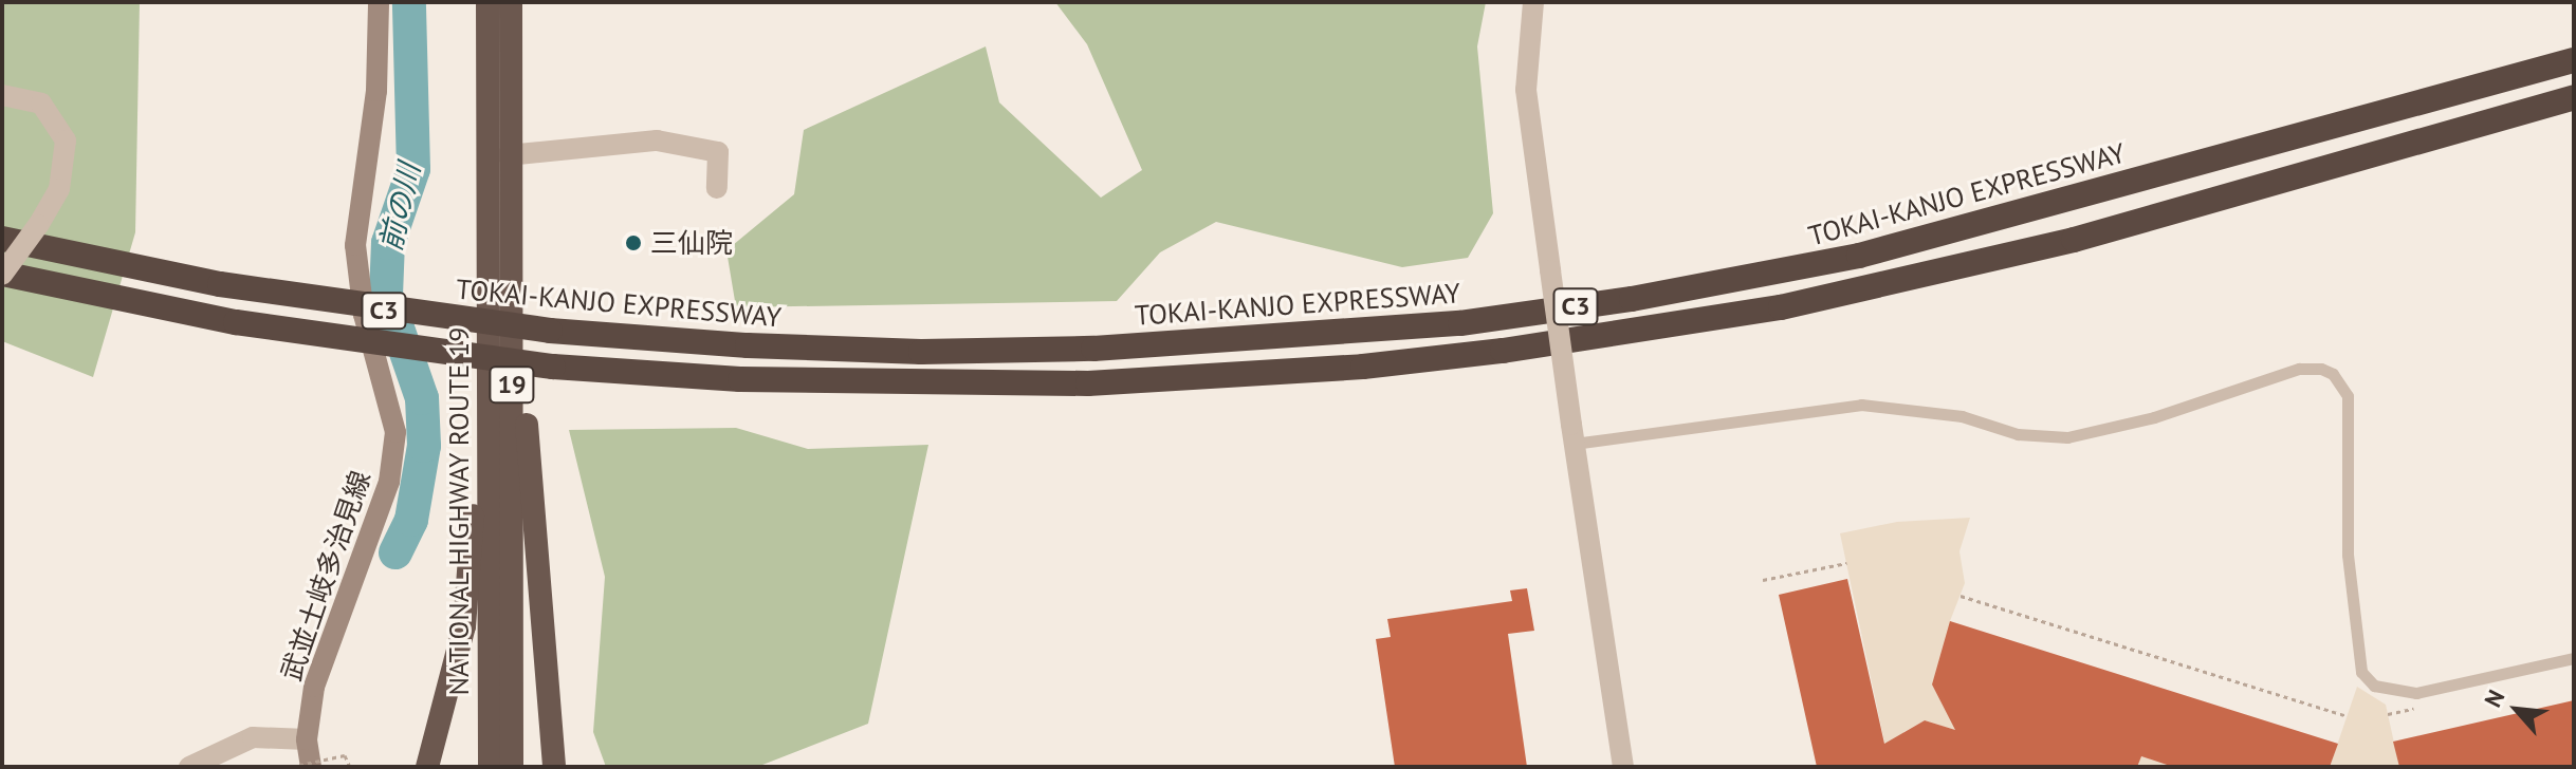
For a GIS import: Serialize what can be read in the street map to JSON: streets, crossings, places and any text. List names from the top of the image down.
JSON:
{
  "streets": {
    "highway": [
      "TOKAI-KANJO EXPRESSWAY",
      "C3",
      "19",
      "NATIONAL HIGHWAY ROUTE 19"
    ],
    "main road": ["武並土岐多治見線"]
  },
  "crossings": [
    ["19", "NATIONAL HIGHWAY ROUTE 19"]
  ],
  "water": ["前の川"],
  "places": ["三仙院"],
  "north": "top left"
}
